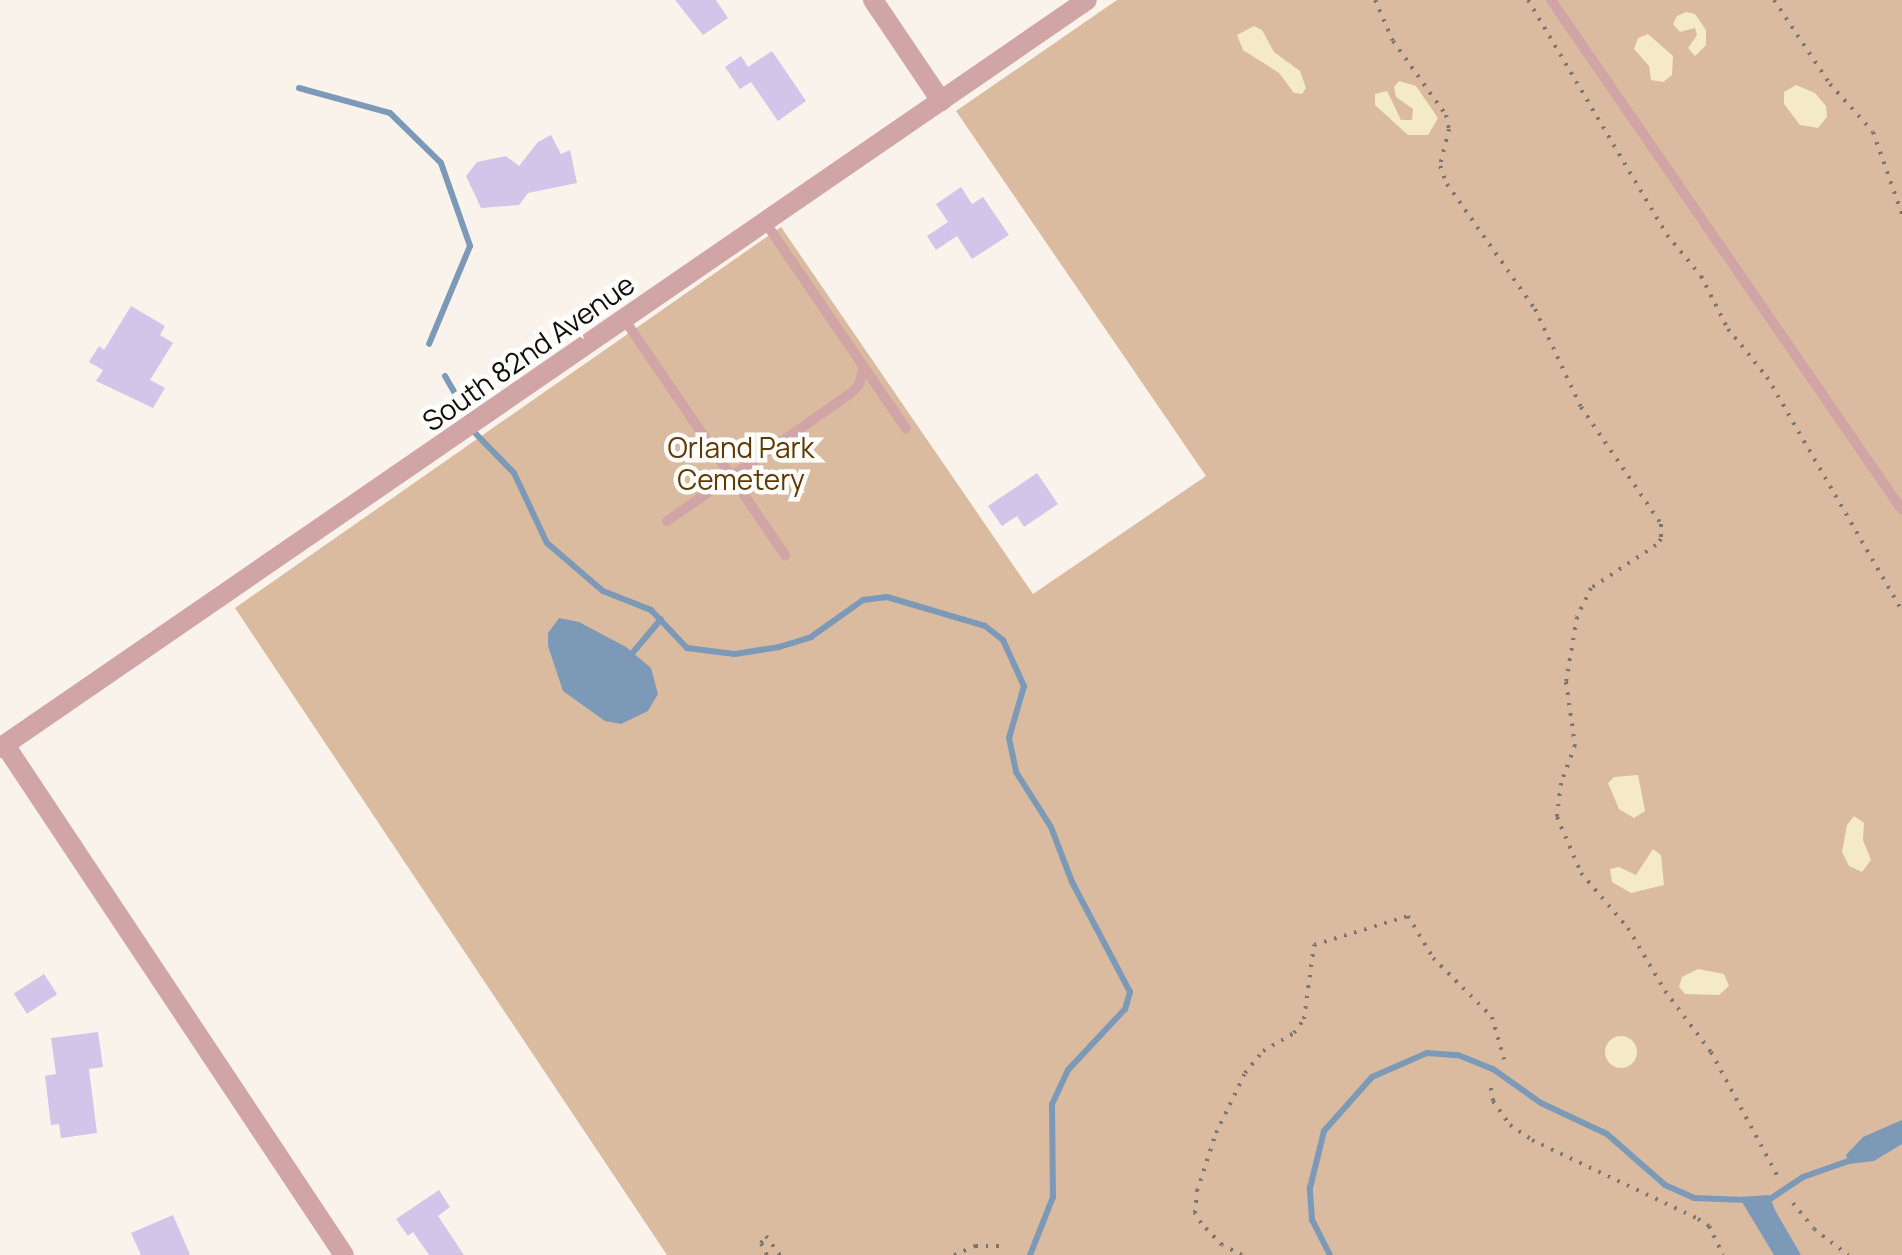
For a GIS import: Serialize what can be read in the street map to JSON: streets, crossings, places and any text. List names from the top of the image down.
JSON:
{
  "streets": {
    "street": ["South 82nd Avenue"]
  },
  "parks": ["Orland Park Cemetery"]
}
